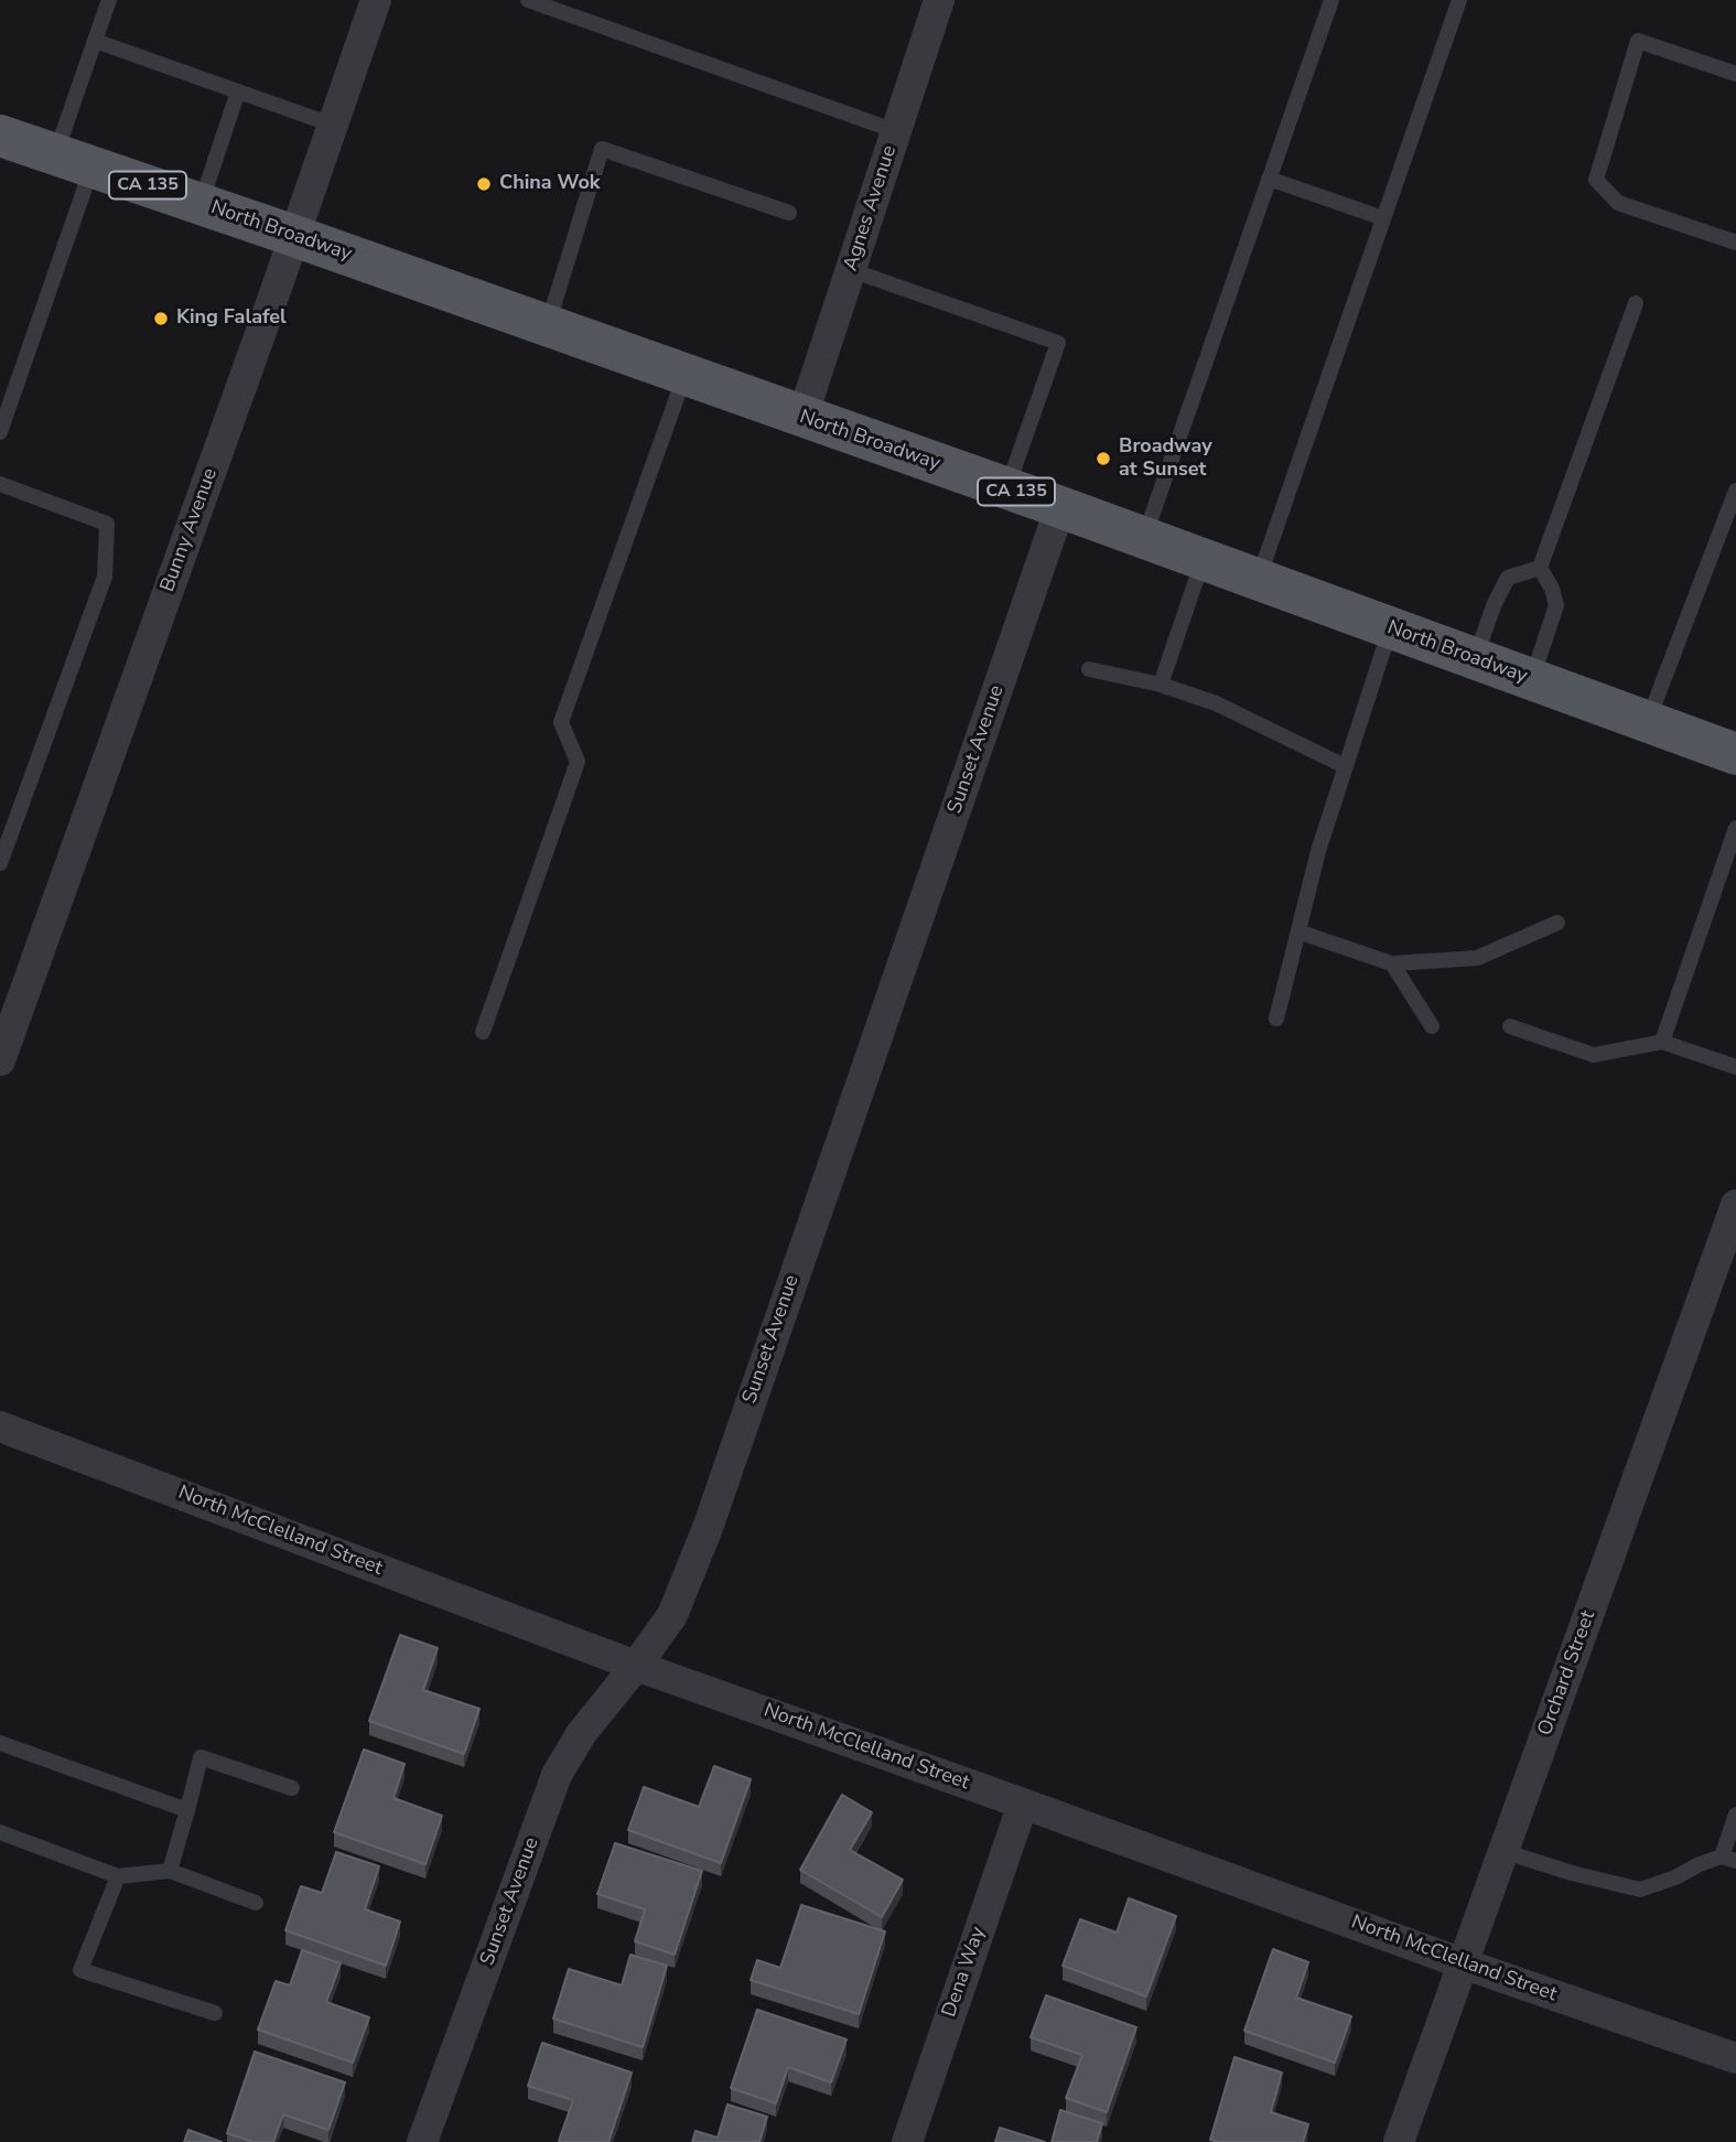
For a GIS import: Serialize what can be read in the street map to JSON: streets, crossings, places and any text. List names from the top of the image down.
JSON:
{
  "streets": {
    "main road": ["CA 135", "North Broadway"],
    "street": [
      "Agnes Avenue",
      "Bunny Avenue",
      "Sunset Avenue",
      "North McClelland Street",
      "Orchard Street",
      "Dena Way"
    ]
  },
  "crossings": [
    ["Agnes Avenue", "North Broadway"],
    ["North Broadway", "Bunny Avenue"],
    ["North Broadway", "Sunset Avenue"],
    ["Sunset Avenue", "North McClelland Street"],
    ["North McClelland Street", "Orchard Street"],
    ["North McClelland Street", "Dena Way"]
  ],
  "places": ["China Wok", "King Falafel", "Broadway at Sunset"]
}
